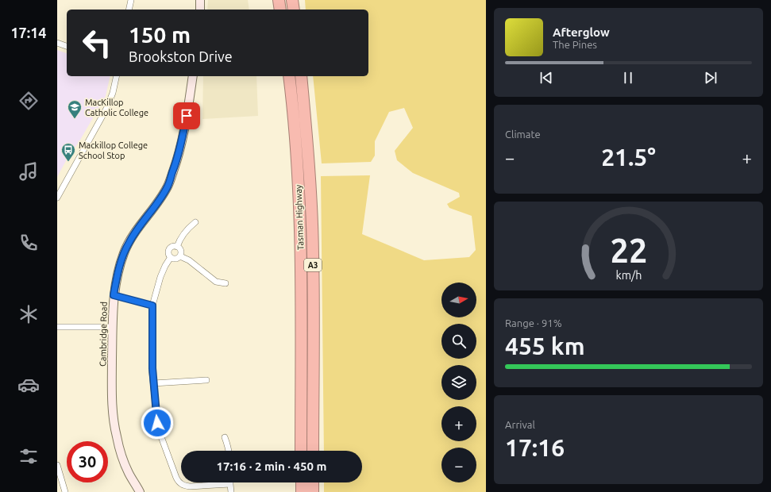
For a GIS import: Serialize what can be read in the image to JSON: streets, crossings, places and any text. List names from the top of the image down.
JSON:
{
  "streets": {
    "highway": ["Tasman Highway", "A3"],
    "main road": ["Cambridge Road"]
  },
  "places": {
    "school or university": ["MacKillop Catholic College"],
    "bus stop": ["Mackillop College School Stop"]
  },
  "north": "right",
  "page": {
    "tabs": "17:14",
    "turn": ["150 m", "Brookston Drive"],
    "song": ["Afterglow", "The Pines"],
    "tile": [
      "Climate",
      ["Range · 91%", "455 km"],
      ["Arrival", "17:16"]
    ],
    "heat": ["−", "21.5°", "+"],
    "map_buttons": ["+", "−"],
    "limit": "30",
    "trip": "17:16 · 2 min · 450 m",
    "gauge": ["22", "km/h"]
  }
}
